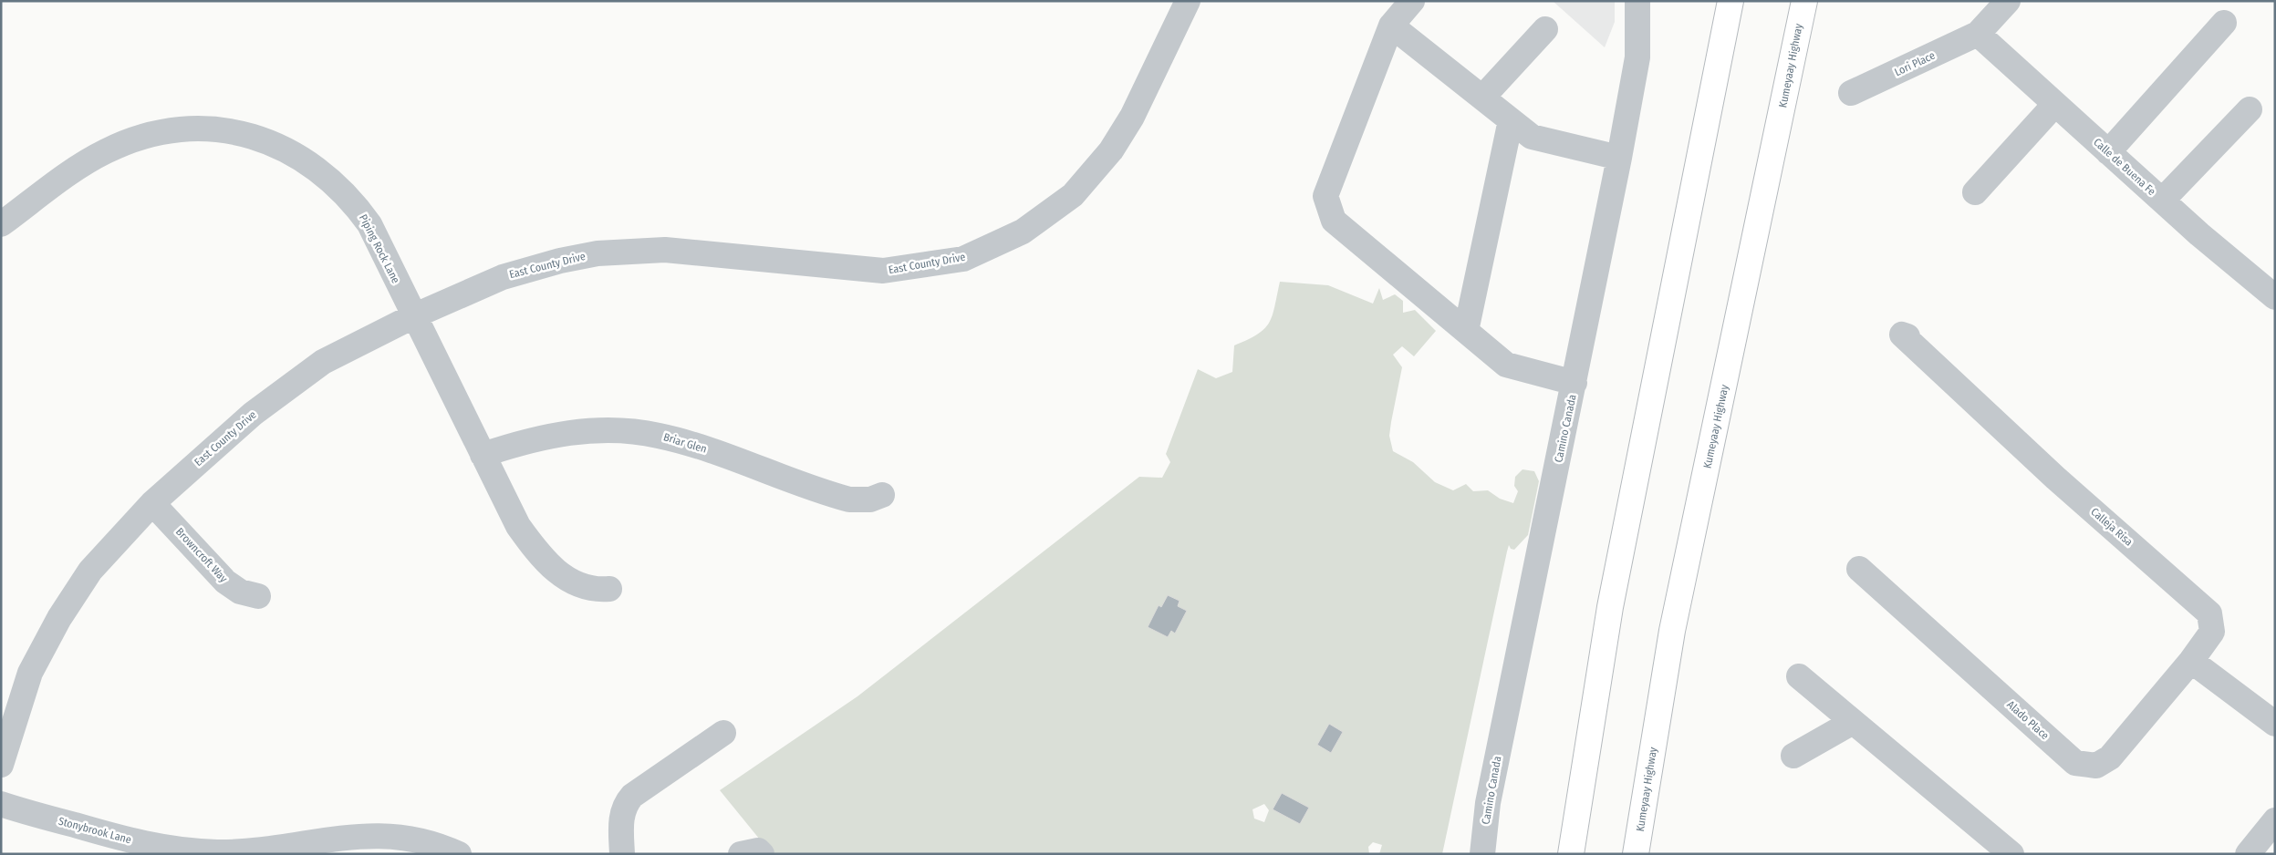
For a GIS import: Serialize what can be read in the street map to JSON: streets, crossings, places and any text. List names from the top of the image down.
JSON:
{
  "streets": {
    "highway": ["Kumeyaay Highway"],
    "street": [
      "Lori Place",
      "Calle de Buena Fe",
      "Piping Rock Lane",
      "East County Drive",
      "Camino Canada",
      "Briar Glen",
      "Calleja Risa",
      "Browncroft Way",
      "Alado Place",
      "Stonybrook Lane"
    ]
  },
  "crossings": [
    ["Lori Place", "Calle de Buena Fe"],
    ["Piping Rock Lane", "East County Drive"],
    ["Piping Rock Lane", "Briar Glen"],
    ["East County Drive", "Browncroft Way"],
    ["Calleja Risa", "Alado Place"]
  ]
}
